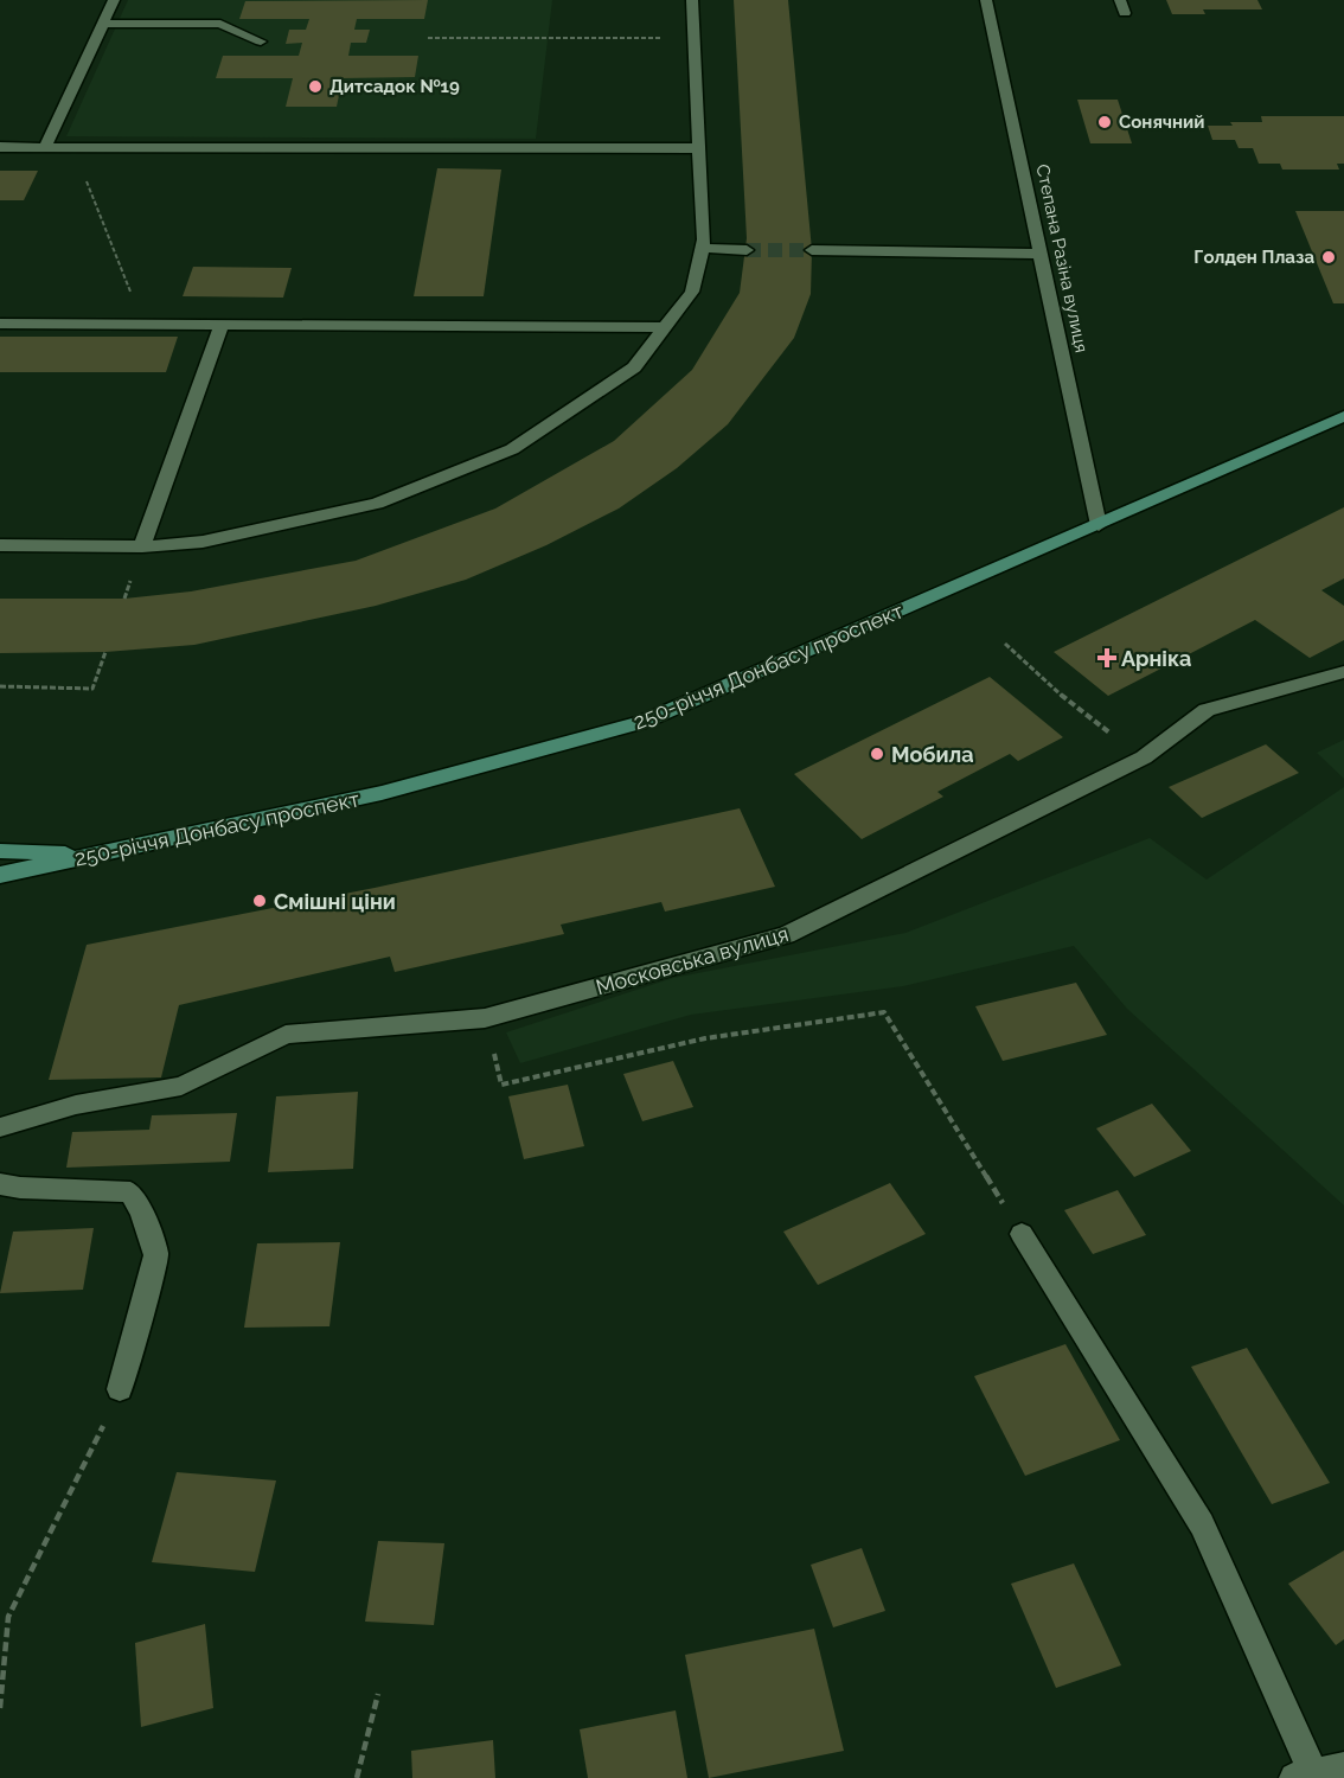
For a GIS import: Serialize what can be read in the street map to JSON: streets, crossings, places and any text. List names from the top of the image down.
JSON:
{
  "streets": {
    "main road": ["250-річчя Донбасу проспект"],
    "street": ["Степана Разіна вулиця", "Московська вулиця"]
  },
  "crossings": [
    ["Степана Разіна вулиця", "250-річчя Донбасу проспект"]
  ],
  "places": {
    "other": [
      "Дитсадок №19",
      "Сонячний",
      "Голден Плаза",
      "Мобила",
      "Смішні ціни"
    ],
    "health": ["Арніка"]
  }
}
